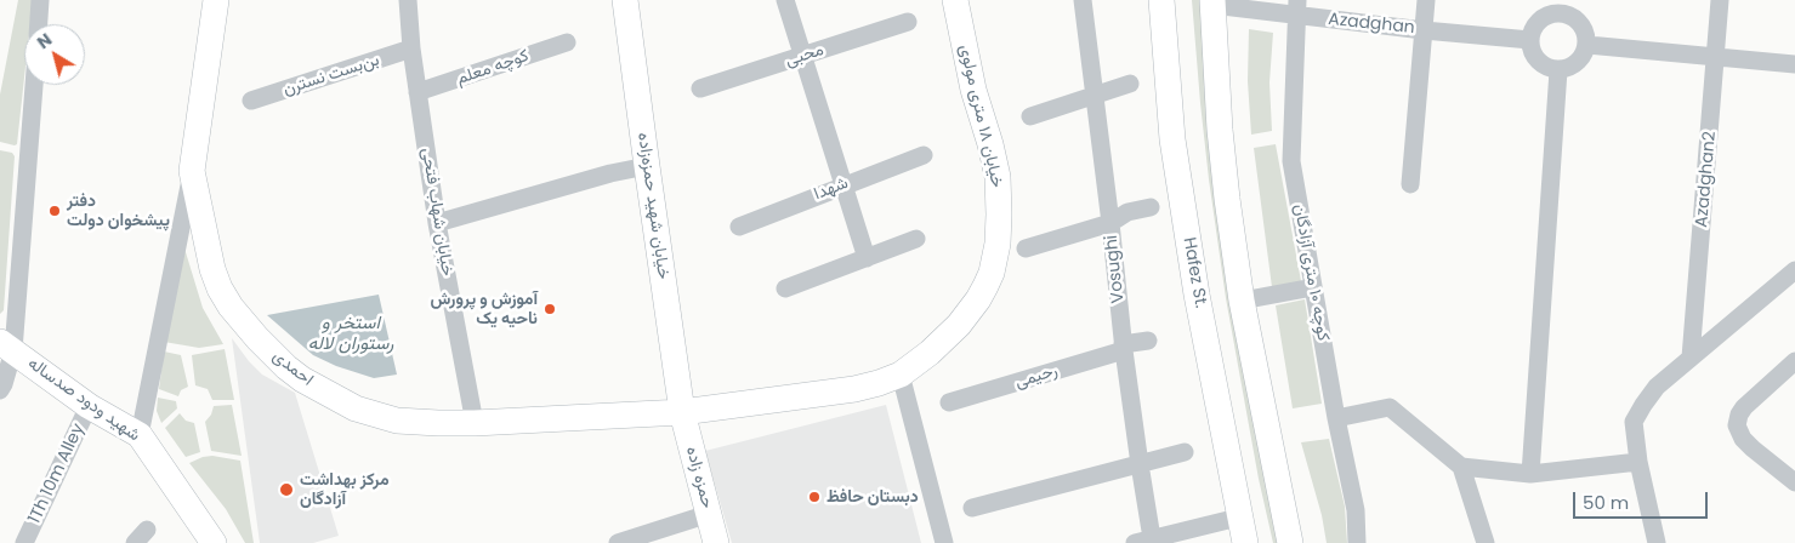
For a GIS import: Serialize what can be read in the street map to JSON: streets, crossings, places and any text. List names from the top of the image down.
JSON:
{
  "streets": {
    "street": [
      "Azadghan",
      "محبی",
      "کوچه معلم",
      "بن‌بست نسترن",
      "خیابان ۱۸ متری مولوی",
      "Azadghan2",
      "شهدا",
      "خیابان شهید حمزه‌زاده",
      "خیابان شهاب فتحی",
      "Vosughi",
      "Hafez St.",
      "کوچه ۱۰ متری آزادگان",
      "احمدی",
      "رحیمی",
      "شهید ودود صدساله",
      "1Th 10m Alley",
      "حمزه زاده"
    ]
  },
  "crossings": [
    ["Azadghan", "کوچه ۱۰ متری آزادگان"],
    ["کوچه معلم", "خیابان شهاب فتحی"],
    ["بن‌بست نسترن", "خیابان شهاب فتحی"],
    ["خیابان ۱۸ متری مولوی", "خیابان شهید حمزه‌زاده"],
    ["خیابان ۱۸ متری مولوی", "احمدی"],
    ["خیابان ۱۸ متری مولوی", "حمزه زاده"],
    ["خیابان شهید حمزه‌زاده", "احمدی"],
    ["خیابان شهید حمزه‌زاده", "حمزه زاده"],
    ["خیابان شهاب فتحی", "احمدی"],
    ["Vosughi", "رحیمی"],
    ["احمدی", "حمزه زاده"],
    ["شهید ودود صدساله", "1Th 10m Alley"]
  ],
  "water": ["استخر و رستوران لاله"],
  "places": [
    "دفتر پیشخوان دولت",
    "آموزش و پرورش ناحیه یک",
    "مرکز بهداشت آزادگان",
    "دبستان حافظ"
  ],
  "scale_bar": "50 m",
  "north": "top left"
}
